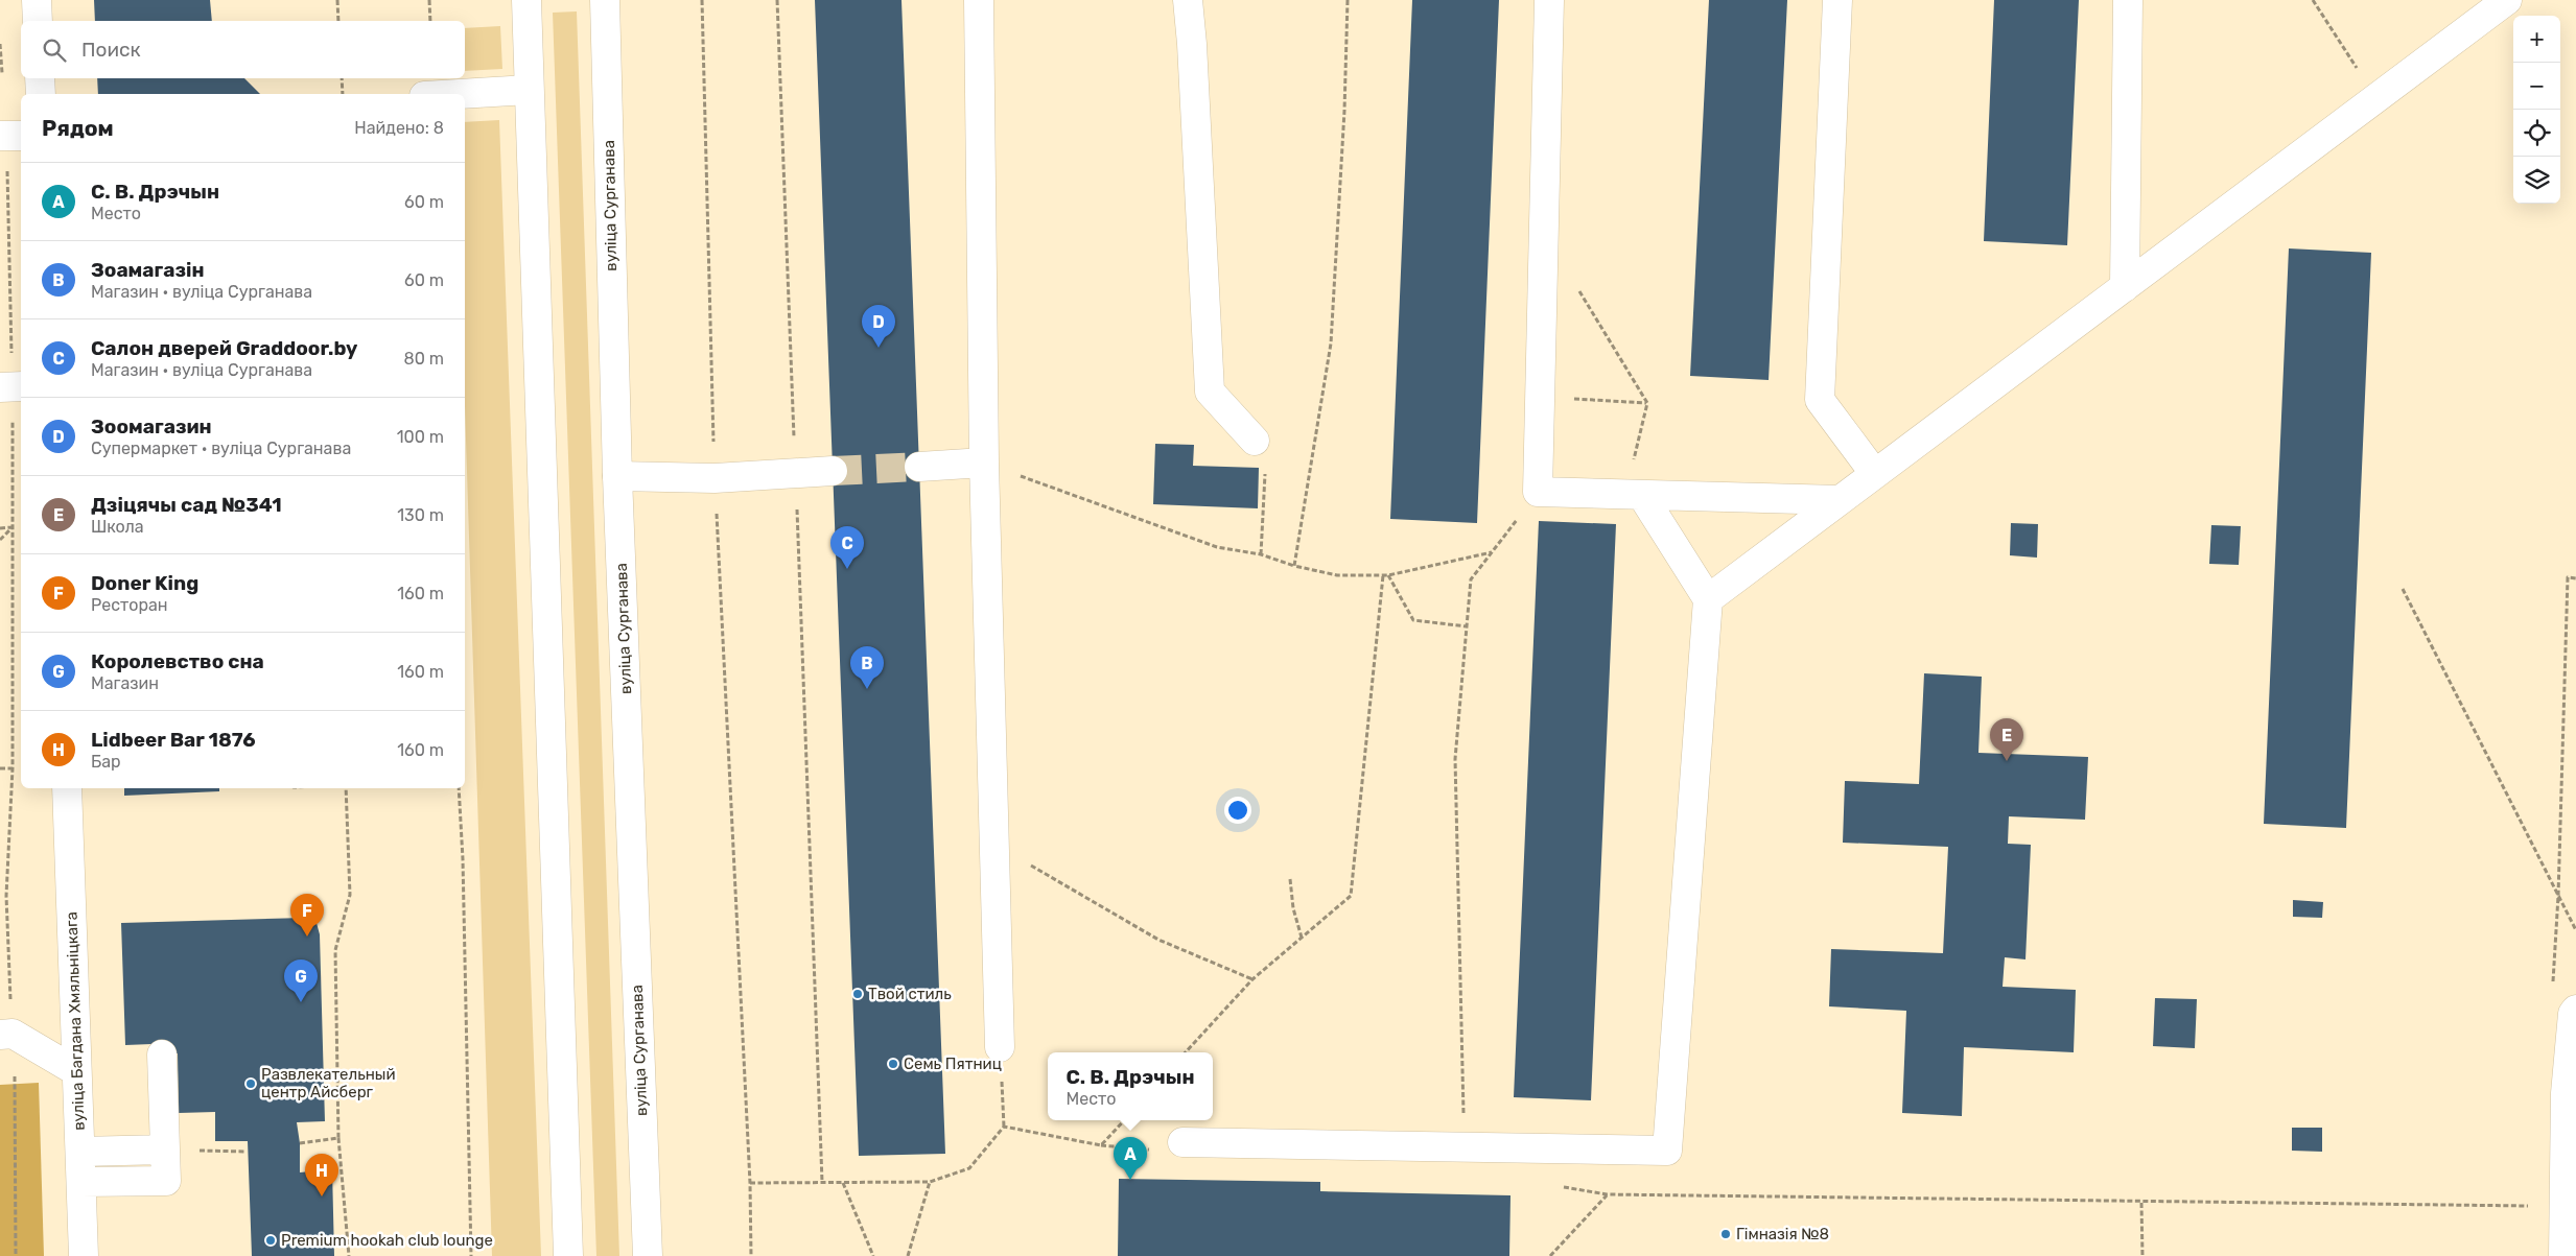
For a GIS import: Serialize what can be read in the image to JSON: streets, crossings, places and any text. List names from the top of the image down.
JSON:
{
  "streets": {
    "main road": ["вуліца Сурганава", "вуліца Багдана Хмяльніцкага"]
  },
  "places": [
    "Твой стиль",
    "Семь Пятниц",
    "Развлекательный центр Айсберг",
    "Гімназія №8",
    "Premium hookah club lounge"
  ],
  "page": {
    "map_buttons": ["+", "−"],
    "search": "Поиск",
    "heading": ["Рядом", "Найдено: 8"],
    "list": [
      {
        "mark": "A",
        "name": "С. В. Дрэчын",
        "note": "Место",
        "value": "60 m"
      },
      {
        "mark": "B",
        "name": "Зоамагазін",
        "note": "Магазин · вуліца Сурганава",
        "value": "60 m"
      },
      {
        "mark": "C",
        "name": "Салон дверей Graddoor.by",
        "note": "Магазин · вуліца Сурганава",
        "value": "80 m"
      },
      {
        "mark": "D",
        "name": "Зоомагазин",
        "note": "Супермаркет · вуліца Сурганава",
        "value": "100 m"
      },
      {
        "mark": "E",
        "name": "Дзіцячы сад №341",
        "note": "Школа",
        "value": "130 m"
      },
      {
        "mark": "F",
        "name": "Doner King",
        "note": "Ресторан",
        "value": "160 m"
      },
      {
        "mark": "G",
        "name": "Королевство сна",
        "note": "Магазин",
        "value": "160 m"
      },
      {
        "mark": "H",
        "name": "Lidbeer Bar 1876",
        "note": "Бар",
        "value": "160 m"
      }
    ],
    "pins": [
      "D",
      "C",
      "B",
      "E",
      "F",
      "G",
      "A",
      "H"
    ],
    "popup": ["С. В. Дрэчын", "Место"]
  }
}
